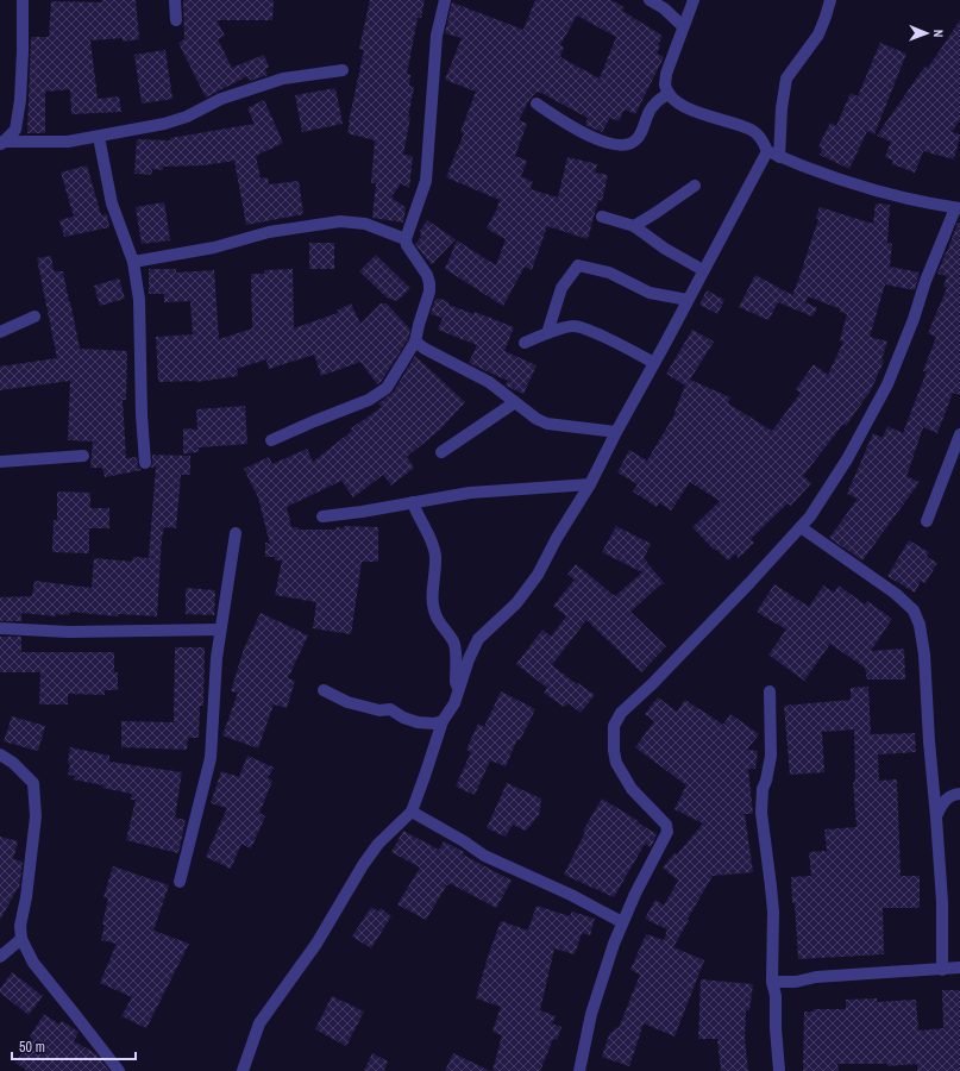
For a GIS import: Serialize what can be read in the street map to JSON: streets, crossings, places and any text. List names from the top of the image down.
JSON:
{
  "scale_bar": "50 m",
  "north": "right"
}
